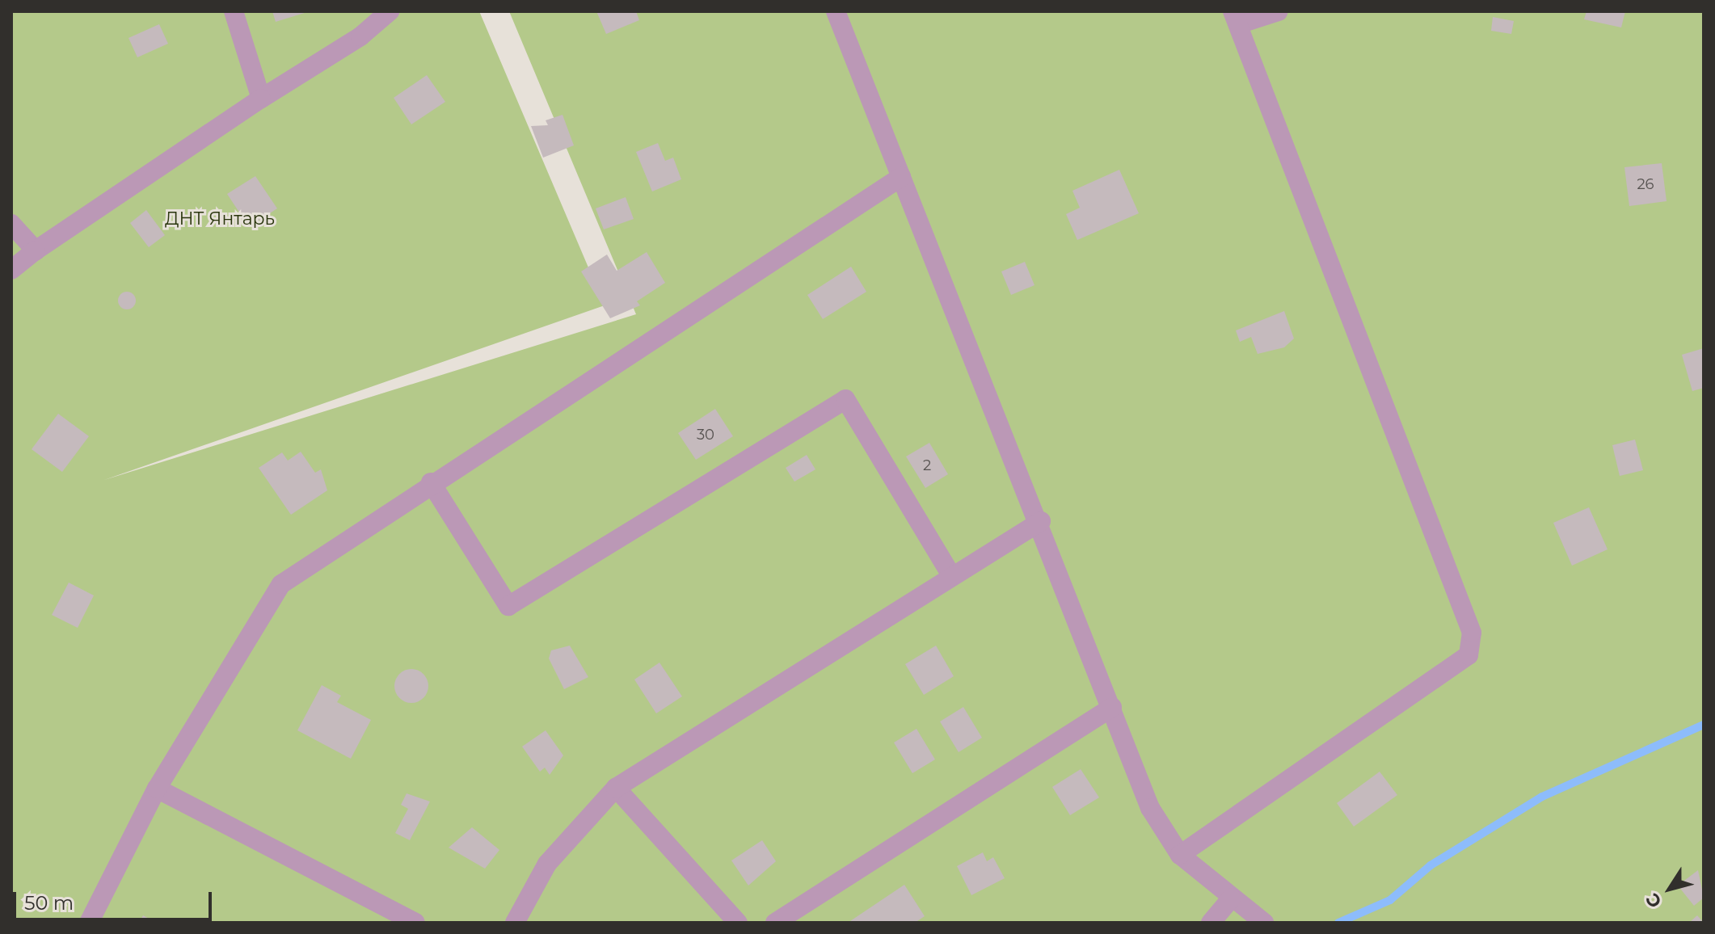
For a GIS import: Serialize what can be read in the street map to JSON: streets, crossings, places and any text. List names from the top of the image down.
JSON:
{
  "parks": ["ДНТ Янтарь"],
  "house_numbers": ["26", "30", "2"],
  "scale_bar": "50 m",
  "north": "bottom left"
}
